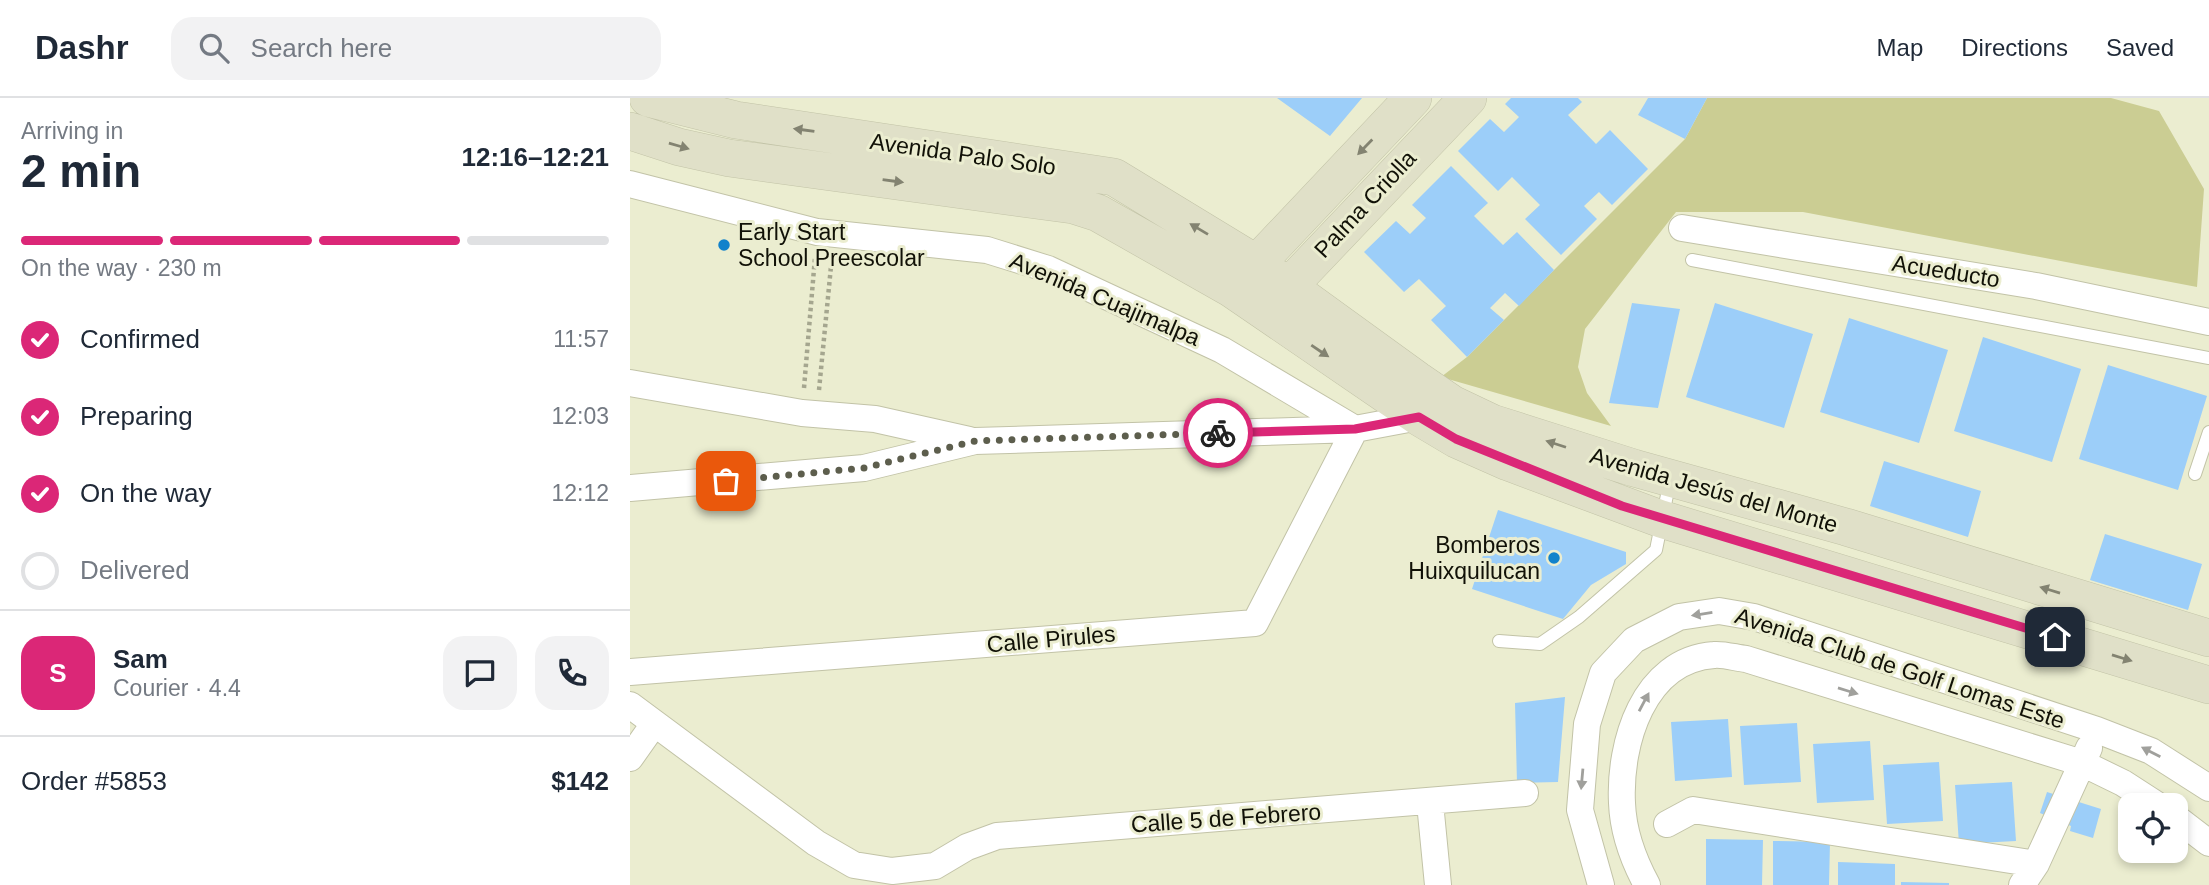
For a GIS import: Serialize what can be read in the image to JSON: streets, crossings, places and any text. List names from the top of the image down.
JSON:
{
  "streets": {
    "main road": ["Avenida Palo Solo", "Palma Criolla", "Avenida Jesús del Monte"],
    "street": [
      "Acueducto",
      "Avenida Cuajimalpa",
      "Calle Pirules",
      "Avenida Club de Golf Lomas Este",
      "Calle 5 de Febrero"
    ]
  },
  "crossings": [
    ["Avenida Palo Solo", "Palma Criolla"],
    ["Avenida Palo Solo", "Avenida Jesús del Monte"],
    ["Palma Criolla", "Avenida Jesús del Monte"],
    ["Avenida Cuajimalpa", "Calle Pirules"]
  ],
  "places": ["Early Start School Preescolar", "Bomberos Huixquilucan"],
  "page": {
    "header": "Dashr",
    "search": "Search here",
    "nav": ["Map", "Directions", "Saved"],
    "heading": ["2 min", "Arriving in", "12:16–12:21"],
    "panel": [
      "Sam",
      "Courier · 4.4",
      "Order #5853",
      "$142"
    ],
    "bar": "On the way · 230 m",
    "list": [
      ["Confirmed", "11:57"],
      ["Preparing", "12:03"],
      ["On the way", "12:12"],
      "Delivered"
    ],
    "round": "S"
  }
}
